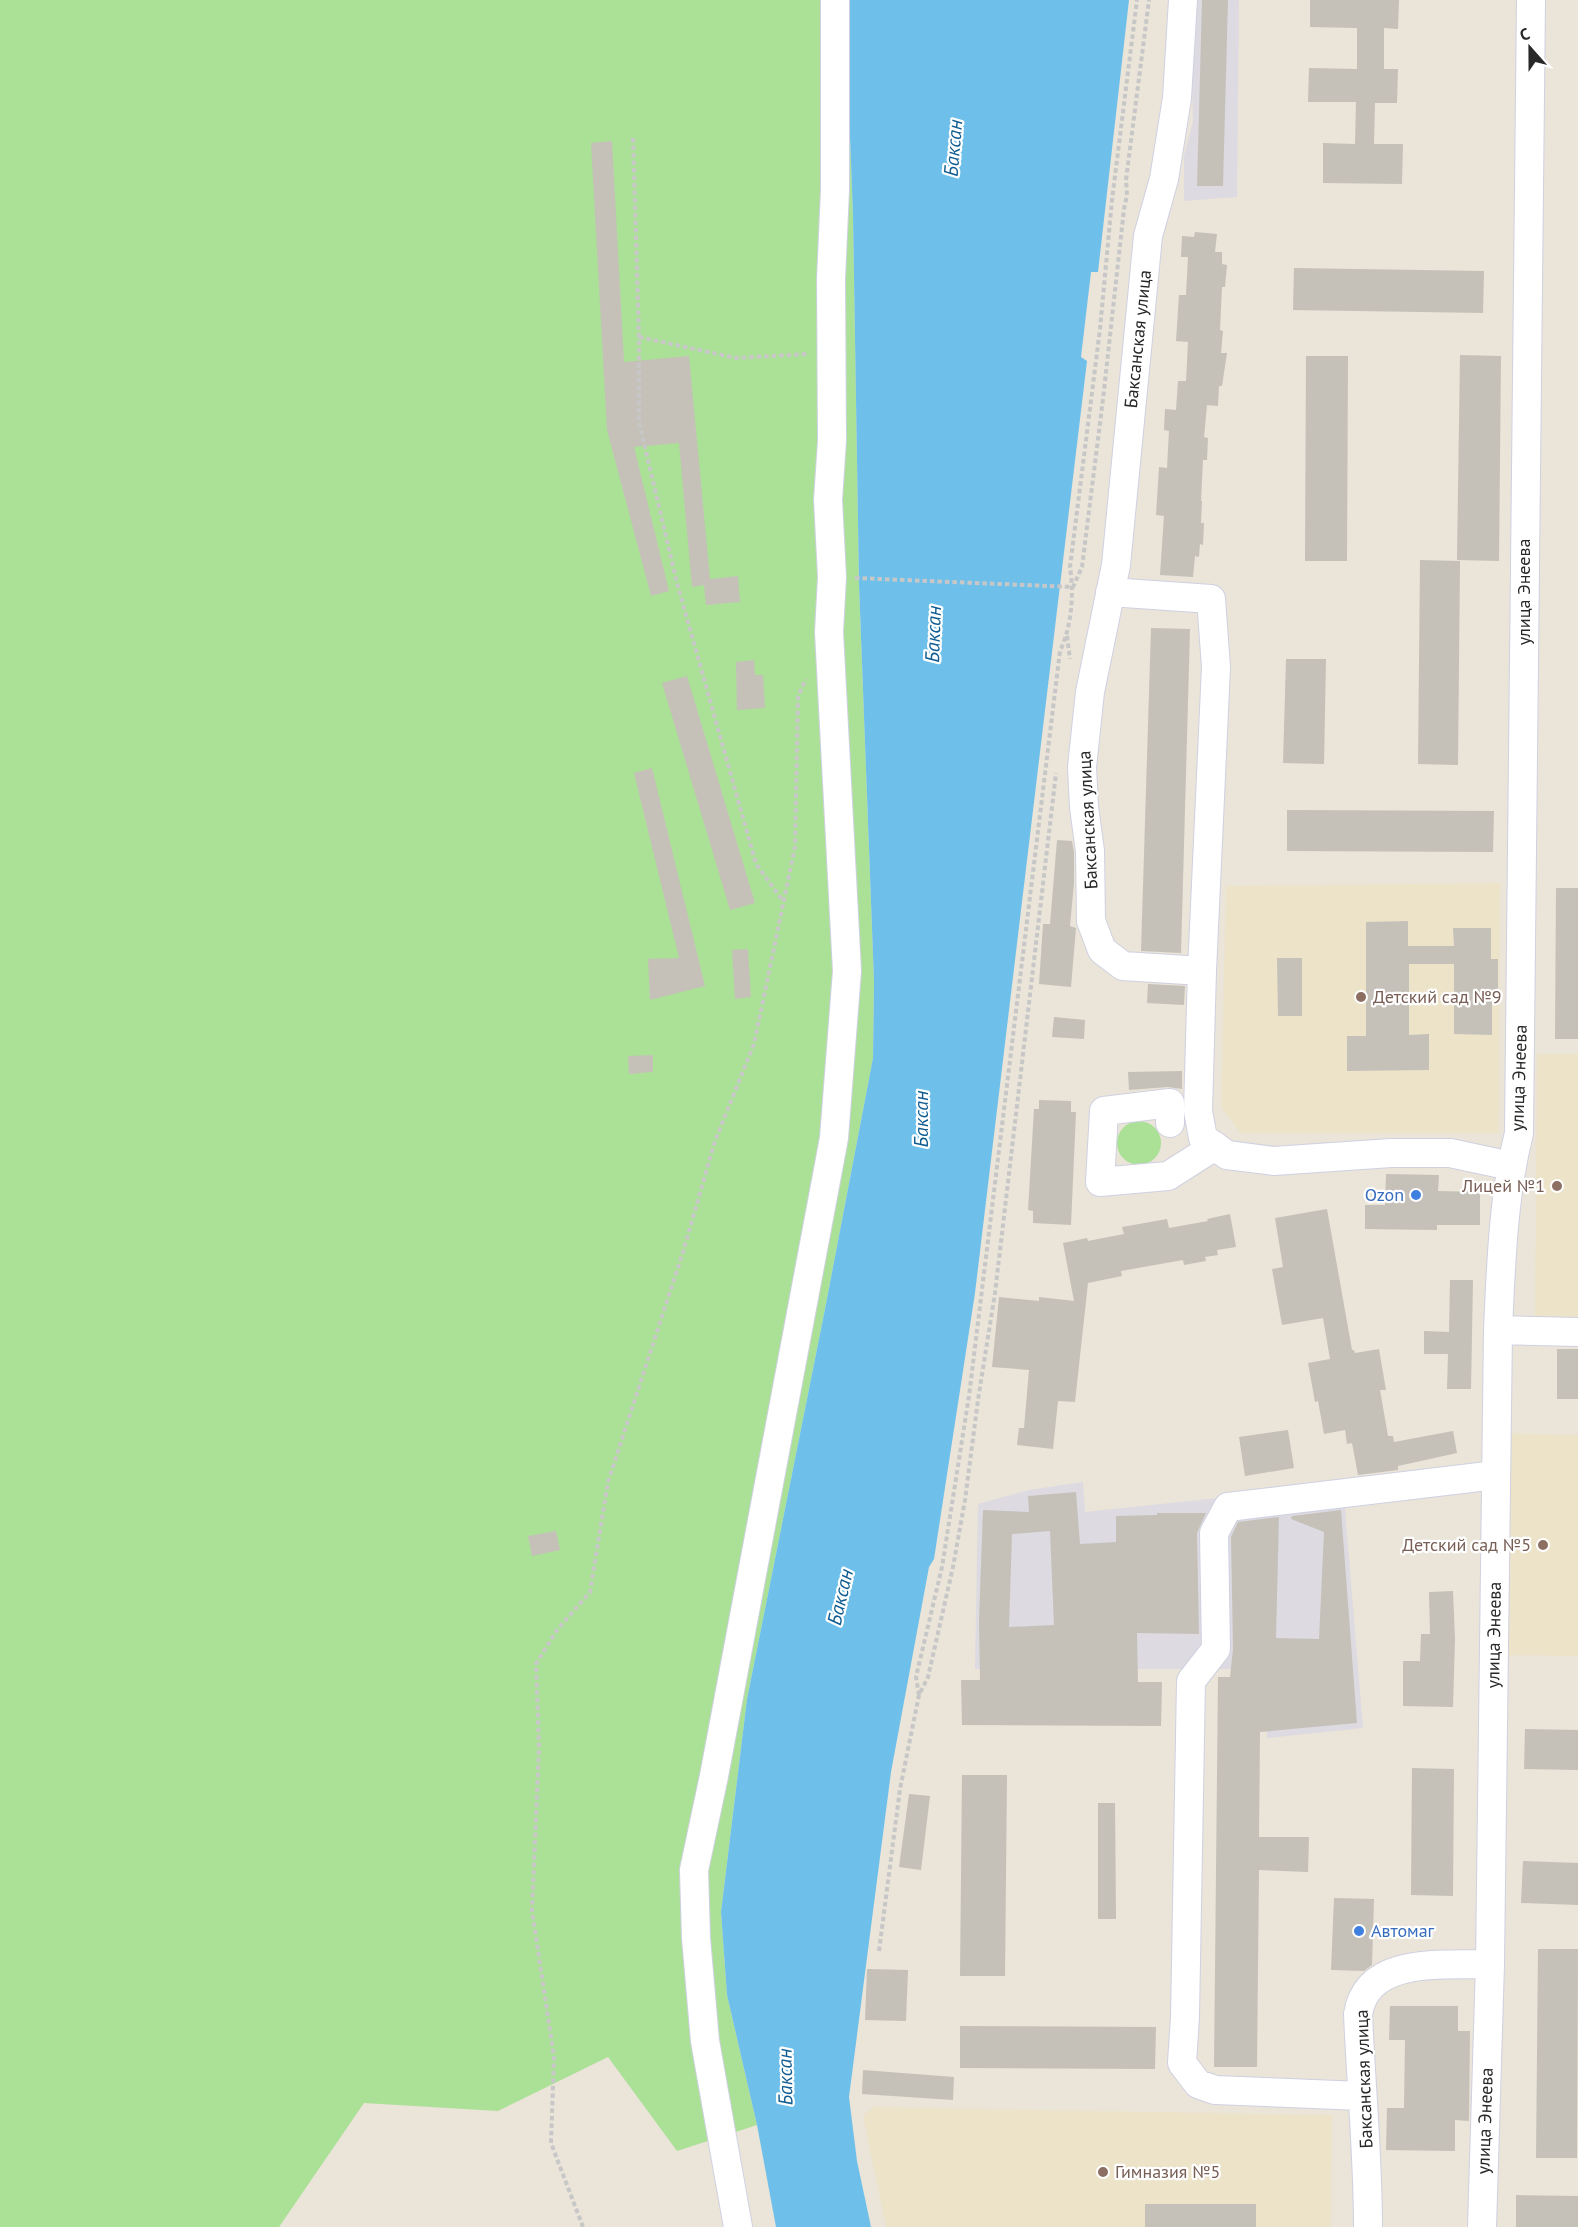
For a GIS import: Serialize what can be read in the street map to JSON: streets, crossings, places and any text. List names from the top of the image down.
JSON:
{
  "streets": {
    "street": ["Баксанская улица", "улица Энеева"]
  },
  "crossings": [
    ["Баксанская улица", "улица Энеева"]
  ],
  "water": ["Баксан"],
  "places": [
    "Детский сад №9",
    "Лицей №1",
    "Ozon",
    "Детский сад №5",
    "Автомаг",
    "Гимназия №5"
  ],
  "north": "top"
}
